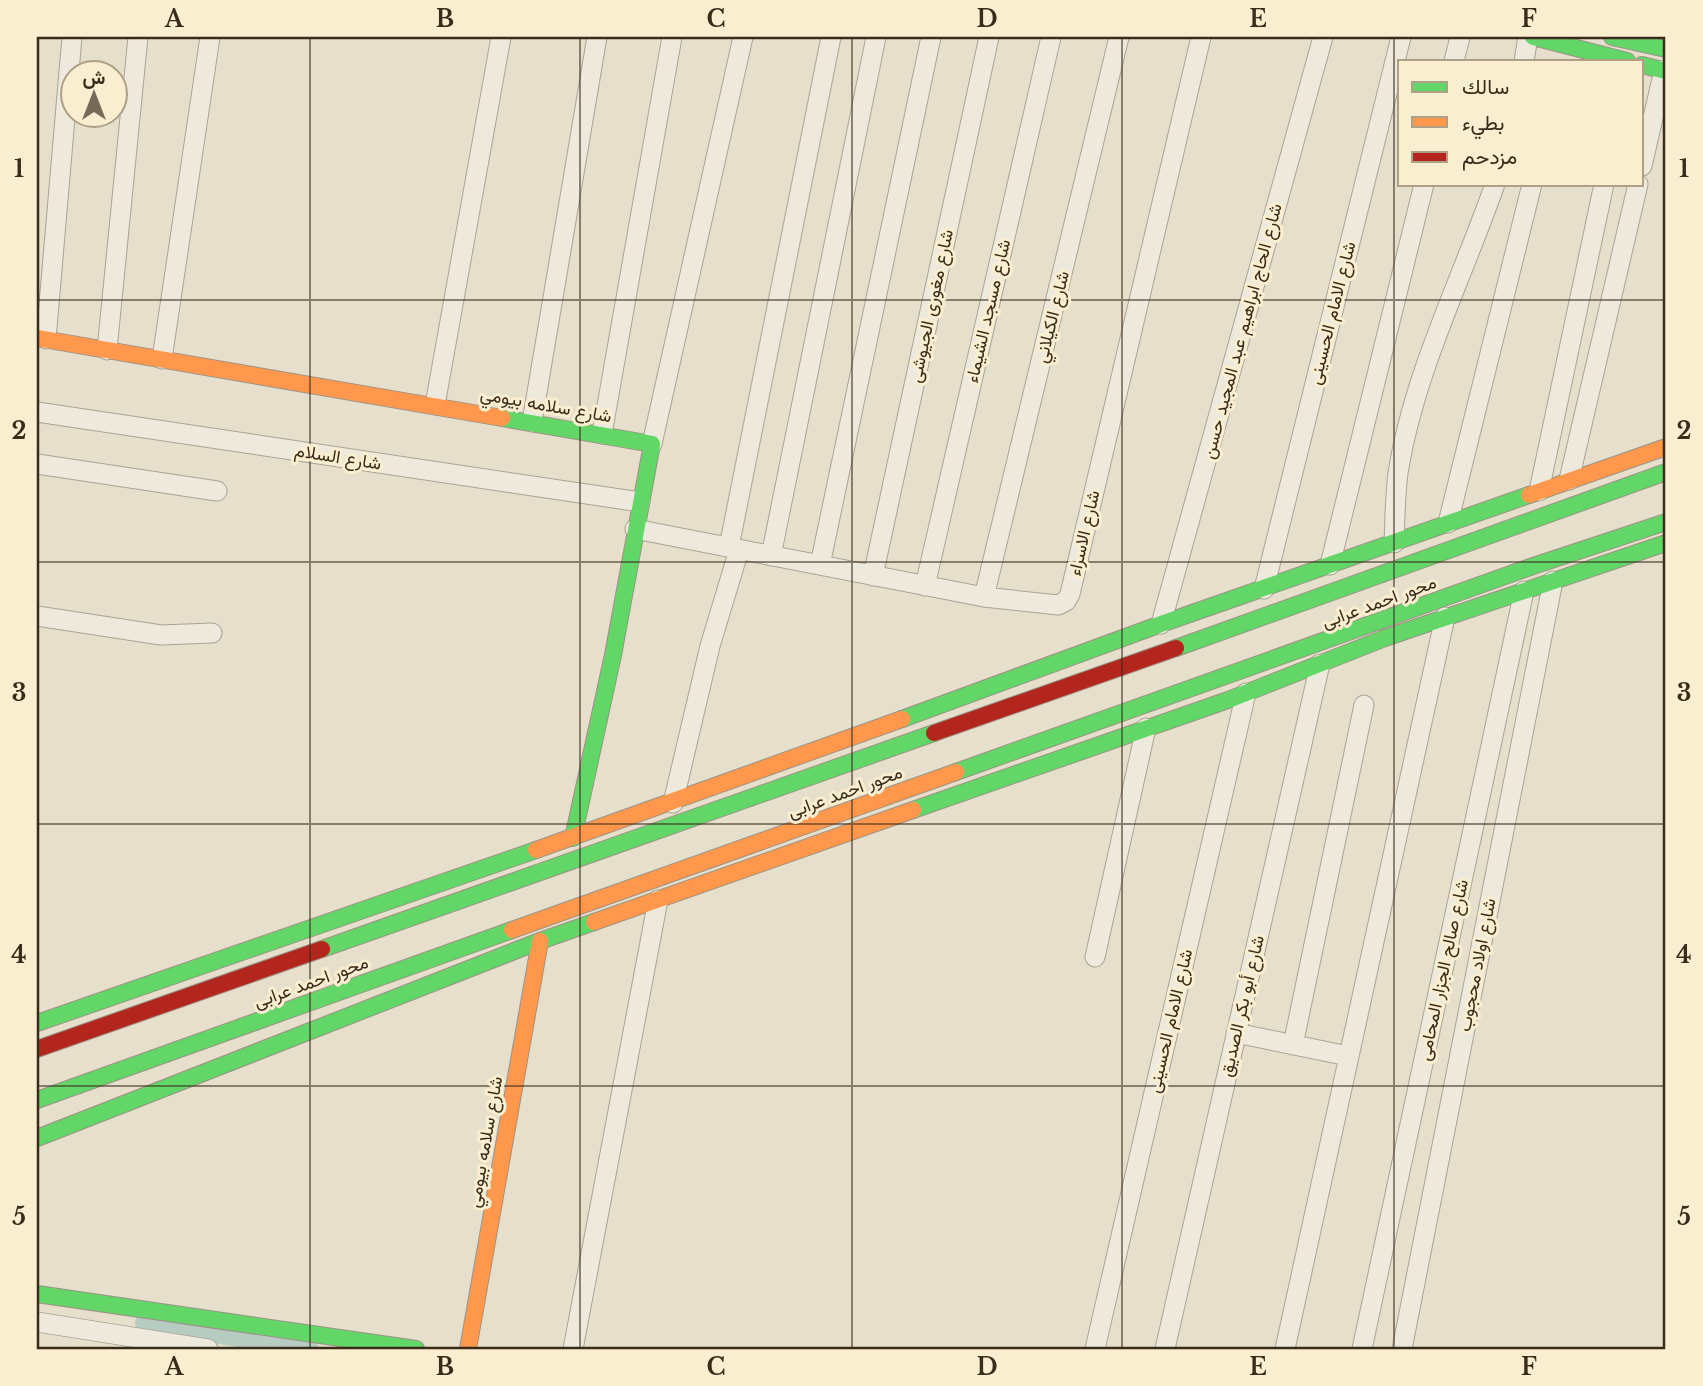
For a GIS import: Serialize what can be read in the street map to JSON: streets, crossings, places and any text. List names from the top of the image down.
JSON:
{
  "streets": {
    "main road": ["شارع سلامه بيومي", "محور احمد عرابى"],
    "street": [
      "شارع مغورى الجيوشى",
      "شارع مسجد الشيماء",
      "شارع الامام الحسينى",
      "شارع الكيلاني",
      "شارع الحاج ابراهيم عبد المجيد حسن",
      "شارع السلام",
      "شارع الاسراء",
      "شارع اولاد محجوب",
      "شارع صالح الجزار المحامى",
      "شارع أبو بكر الصديق"
    ]
  },
  "crossings": [
    ["شارع مغورى الجيوشى", "شارع الاسراء"],
    ["شارع مسجد الشيماء", "شارع الاسراء"],
    ["شارع الكيلاني", "شارع الاسراء"]
  ],
  "legend": ["سالك", "بطيء", "مزدحم"],
  "north": "top",
  "grid": {
    "columns": [
      "A",
      "B",
      "C",
      "D",
      "E",
      "F"
    ],
    "rows": [
      "1",
      "2",
      "3",
      "4",
      "5"
    ]
  }
}
